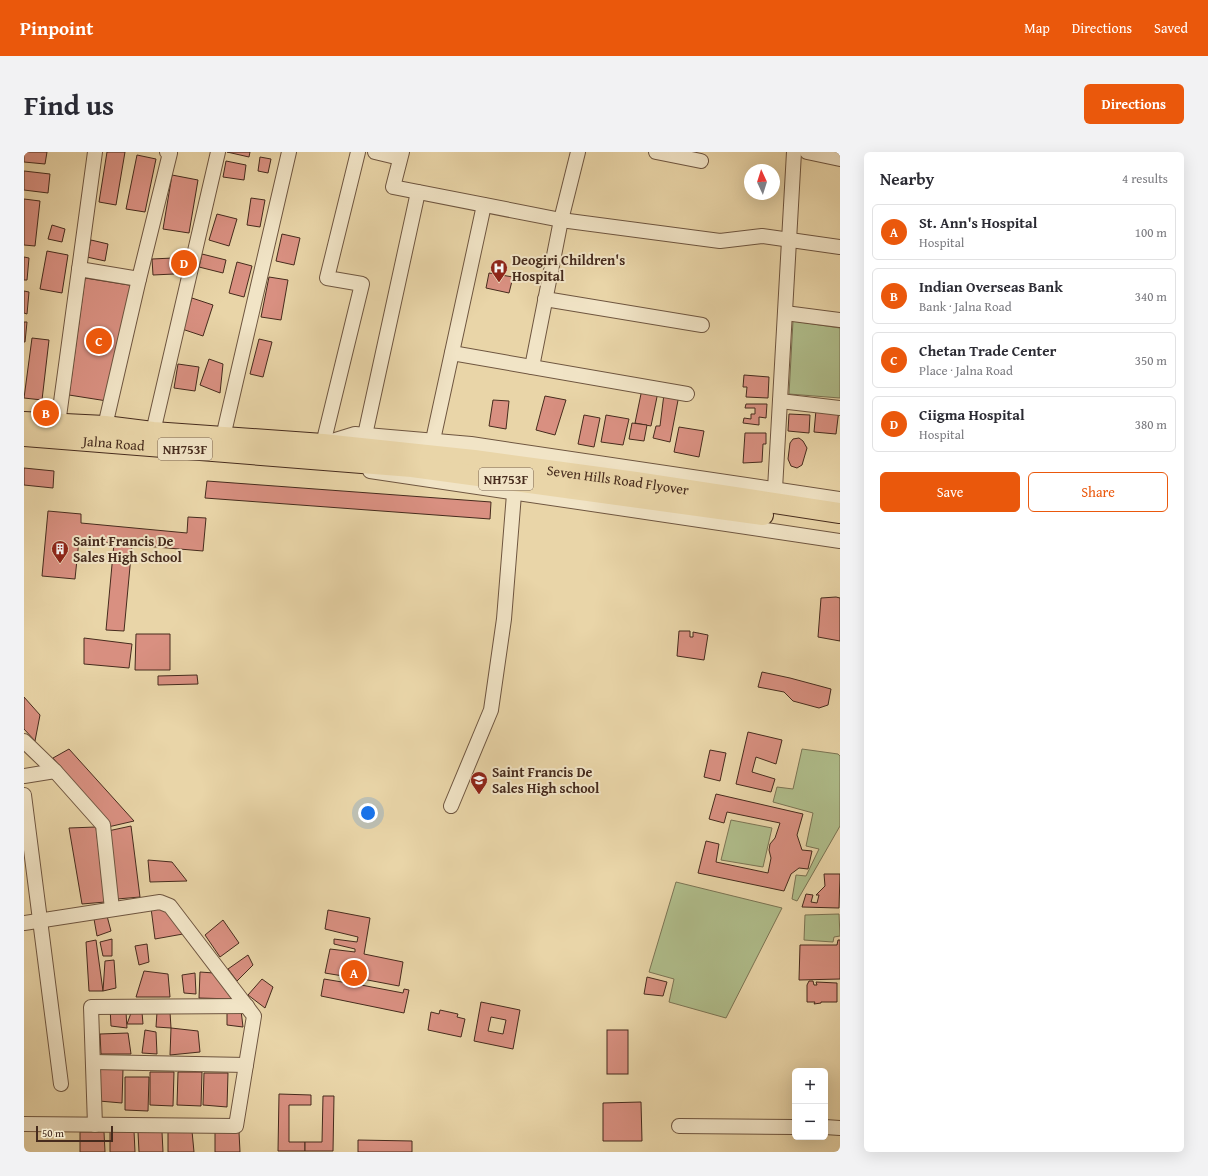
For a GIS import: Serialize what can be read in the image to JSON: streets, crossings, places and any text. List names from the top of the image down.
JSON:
{
  "streets": {
    "highway": ["Jalna Road", "NH753F", "Seven Hills Road Flyover"]
  },
  "crossings": [
    ["Jalna Road", "Seven Hills Road Flyover"]
  ],
  "places": {
    "hospital": ["Deogiri Children's Hospital"],
    "building": ["Saint Francis De Sales High School"],
    "school or university": ["Saint Francis De Sales High school"]
  },
  "scale_bar": "50 m",
  "north": "top",
  "page": {
    "header": "Pinpoint",
    "nav": ["Map", "Directions", "Saved"],
    "title": "Find us",
    "buttons": [
      "Directions",
      ["Save", "Share"]
    ],
    "heading": ["Nearby", "4 results"],
    "list": [
      {
        "mark": "A",
        "name": "St. Ann's Hospital",
        "note": "Hospital",
        "value": "100 m"
      },
      {
        "mark": "B",
        "name": "Indian Overseas Bank",
        "note": "Bank · Jalna Road",
        "value": "340 m"
      },
      {
        "mark": "C",
        "name": "Chetan Trade Center",
        "note": "Place · Jalna Road",
        "value": "350 m"
      },
      {
        "mark": "D",
        "name": "Ciigma Hospital",
        "note": "Hospital",
        "value": "380 m"
      }
    ],
    "pins": [
      "D",
      "C",
      "B",
      "A"
    ],
    "map_buttons": ["+", "−"],
    "scale": "50 m"
  }
}
